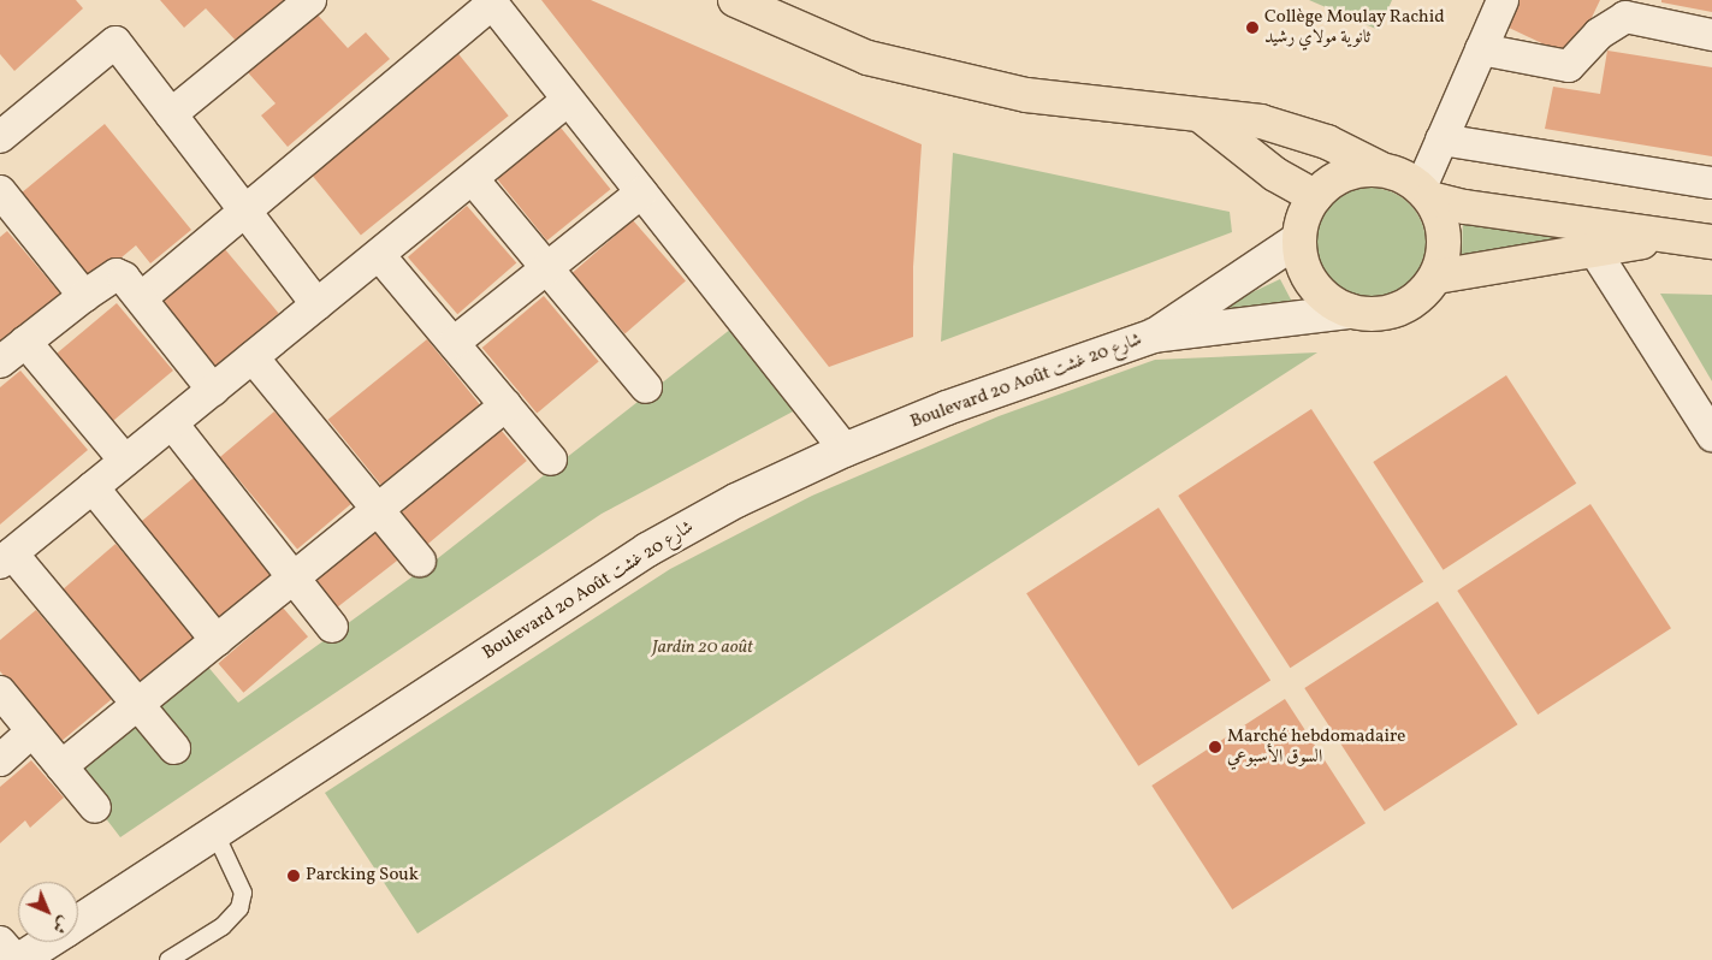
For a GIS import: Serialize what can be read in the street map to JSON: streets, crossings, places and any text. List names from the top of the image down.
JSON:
{
  "streets": {
    "main road": ["Boulevard 20 Août شارع 20 غشت"]
  },
  "parks": ["Jardin 20 août"],
  "places": ["Collège Moulay Rachid ثانوية مولاي رشيد", "Marché hebdomadaire السوق الأسبوعي", "Parcking Souk"],
  "north": "bottom right"
}
